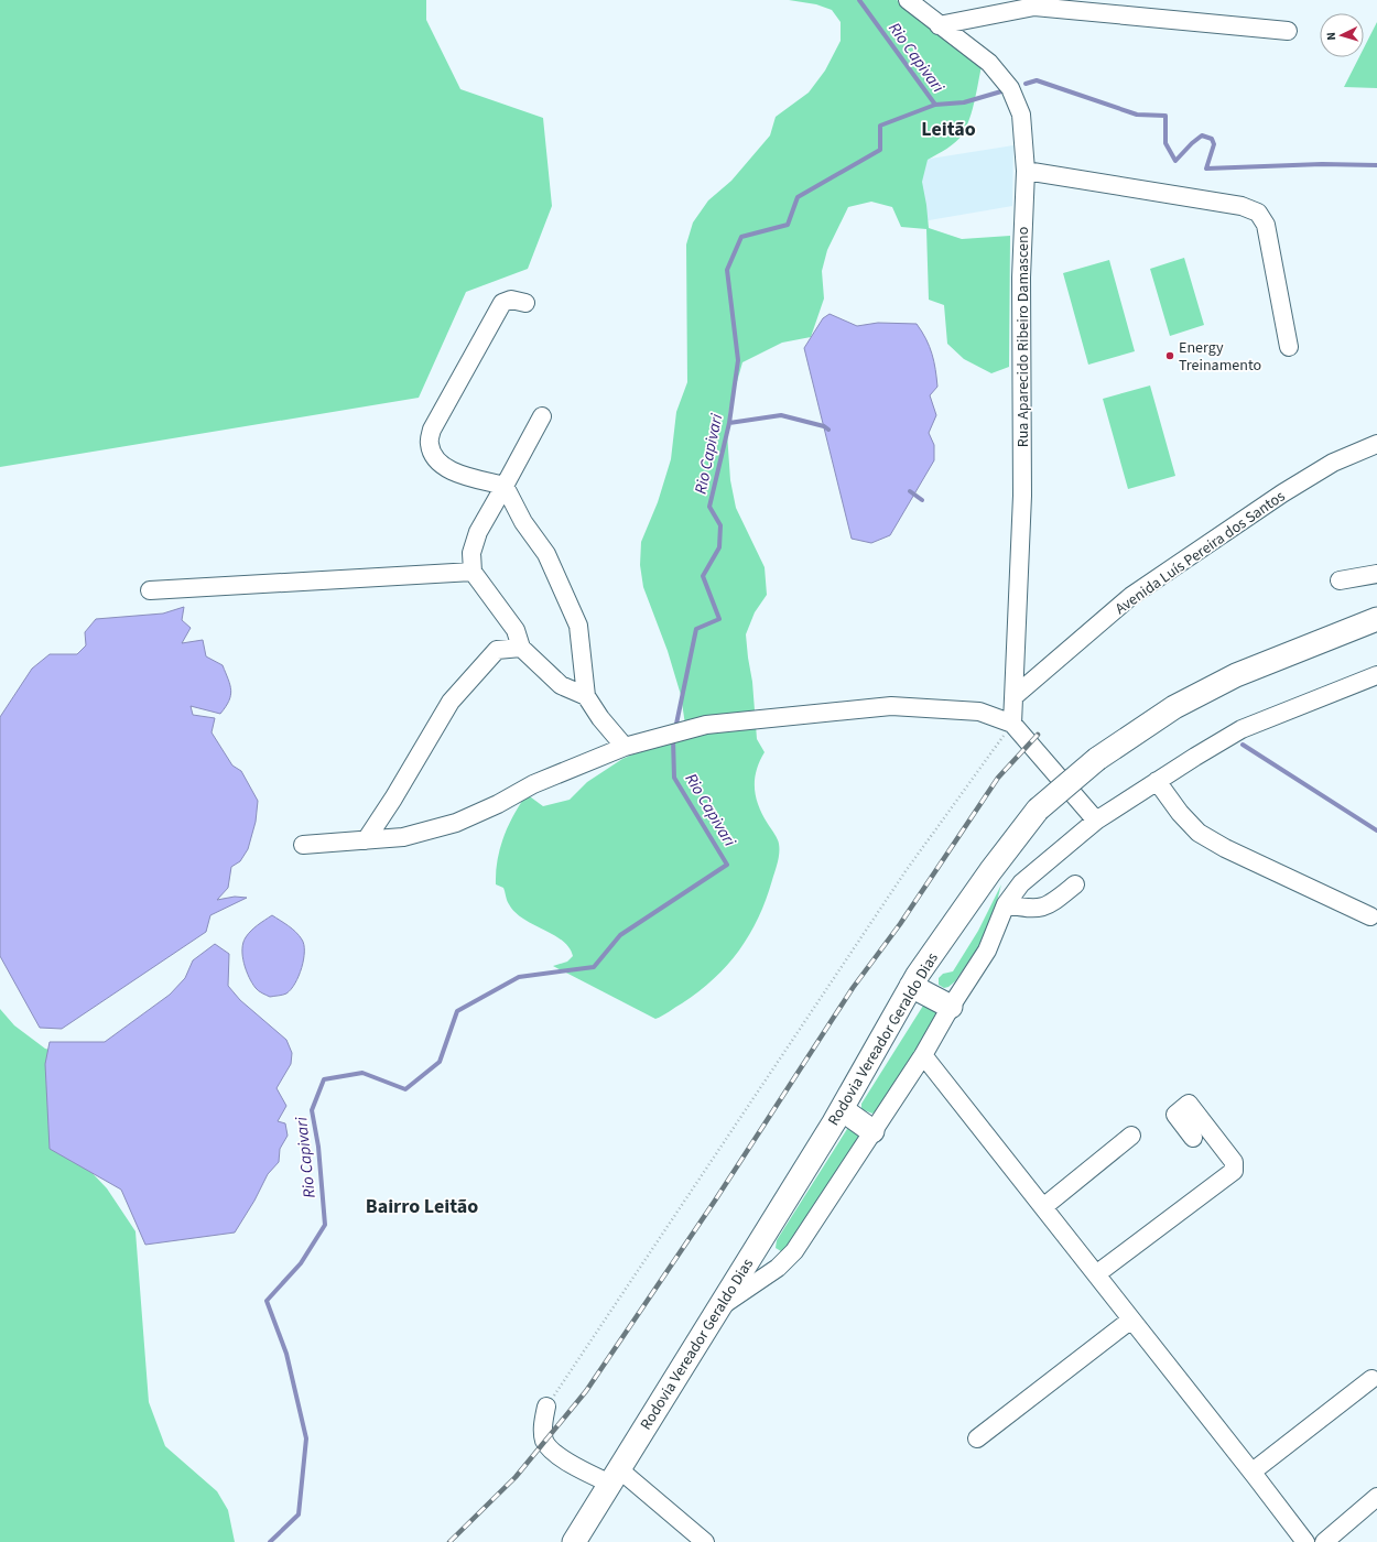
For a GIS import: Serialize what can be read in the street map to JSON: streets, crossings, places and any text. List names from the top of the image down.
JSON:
{
  "streets": {
    "main road": ["Rodovia Vereador Geraldo Dias"],
    "street": ["Rua Aparecido Ribeiro Damasceno", "Avenida Luís Pereira dos Santos"]
  },
  "crossings": [
    ["Rua Aparecido Ribeiro Damasceno", "Avenida Luís Pereira dos Santos"]
  ],
  "districts": ["Leitão", "Bairro Leitão"],
  "water": ["Rio Capivari"],
  "places": ["Energy Treinamento"],
  "north": "left"
}
